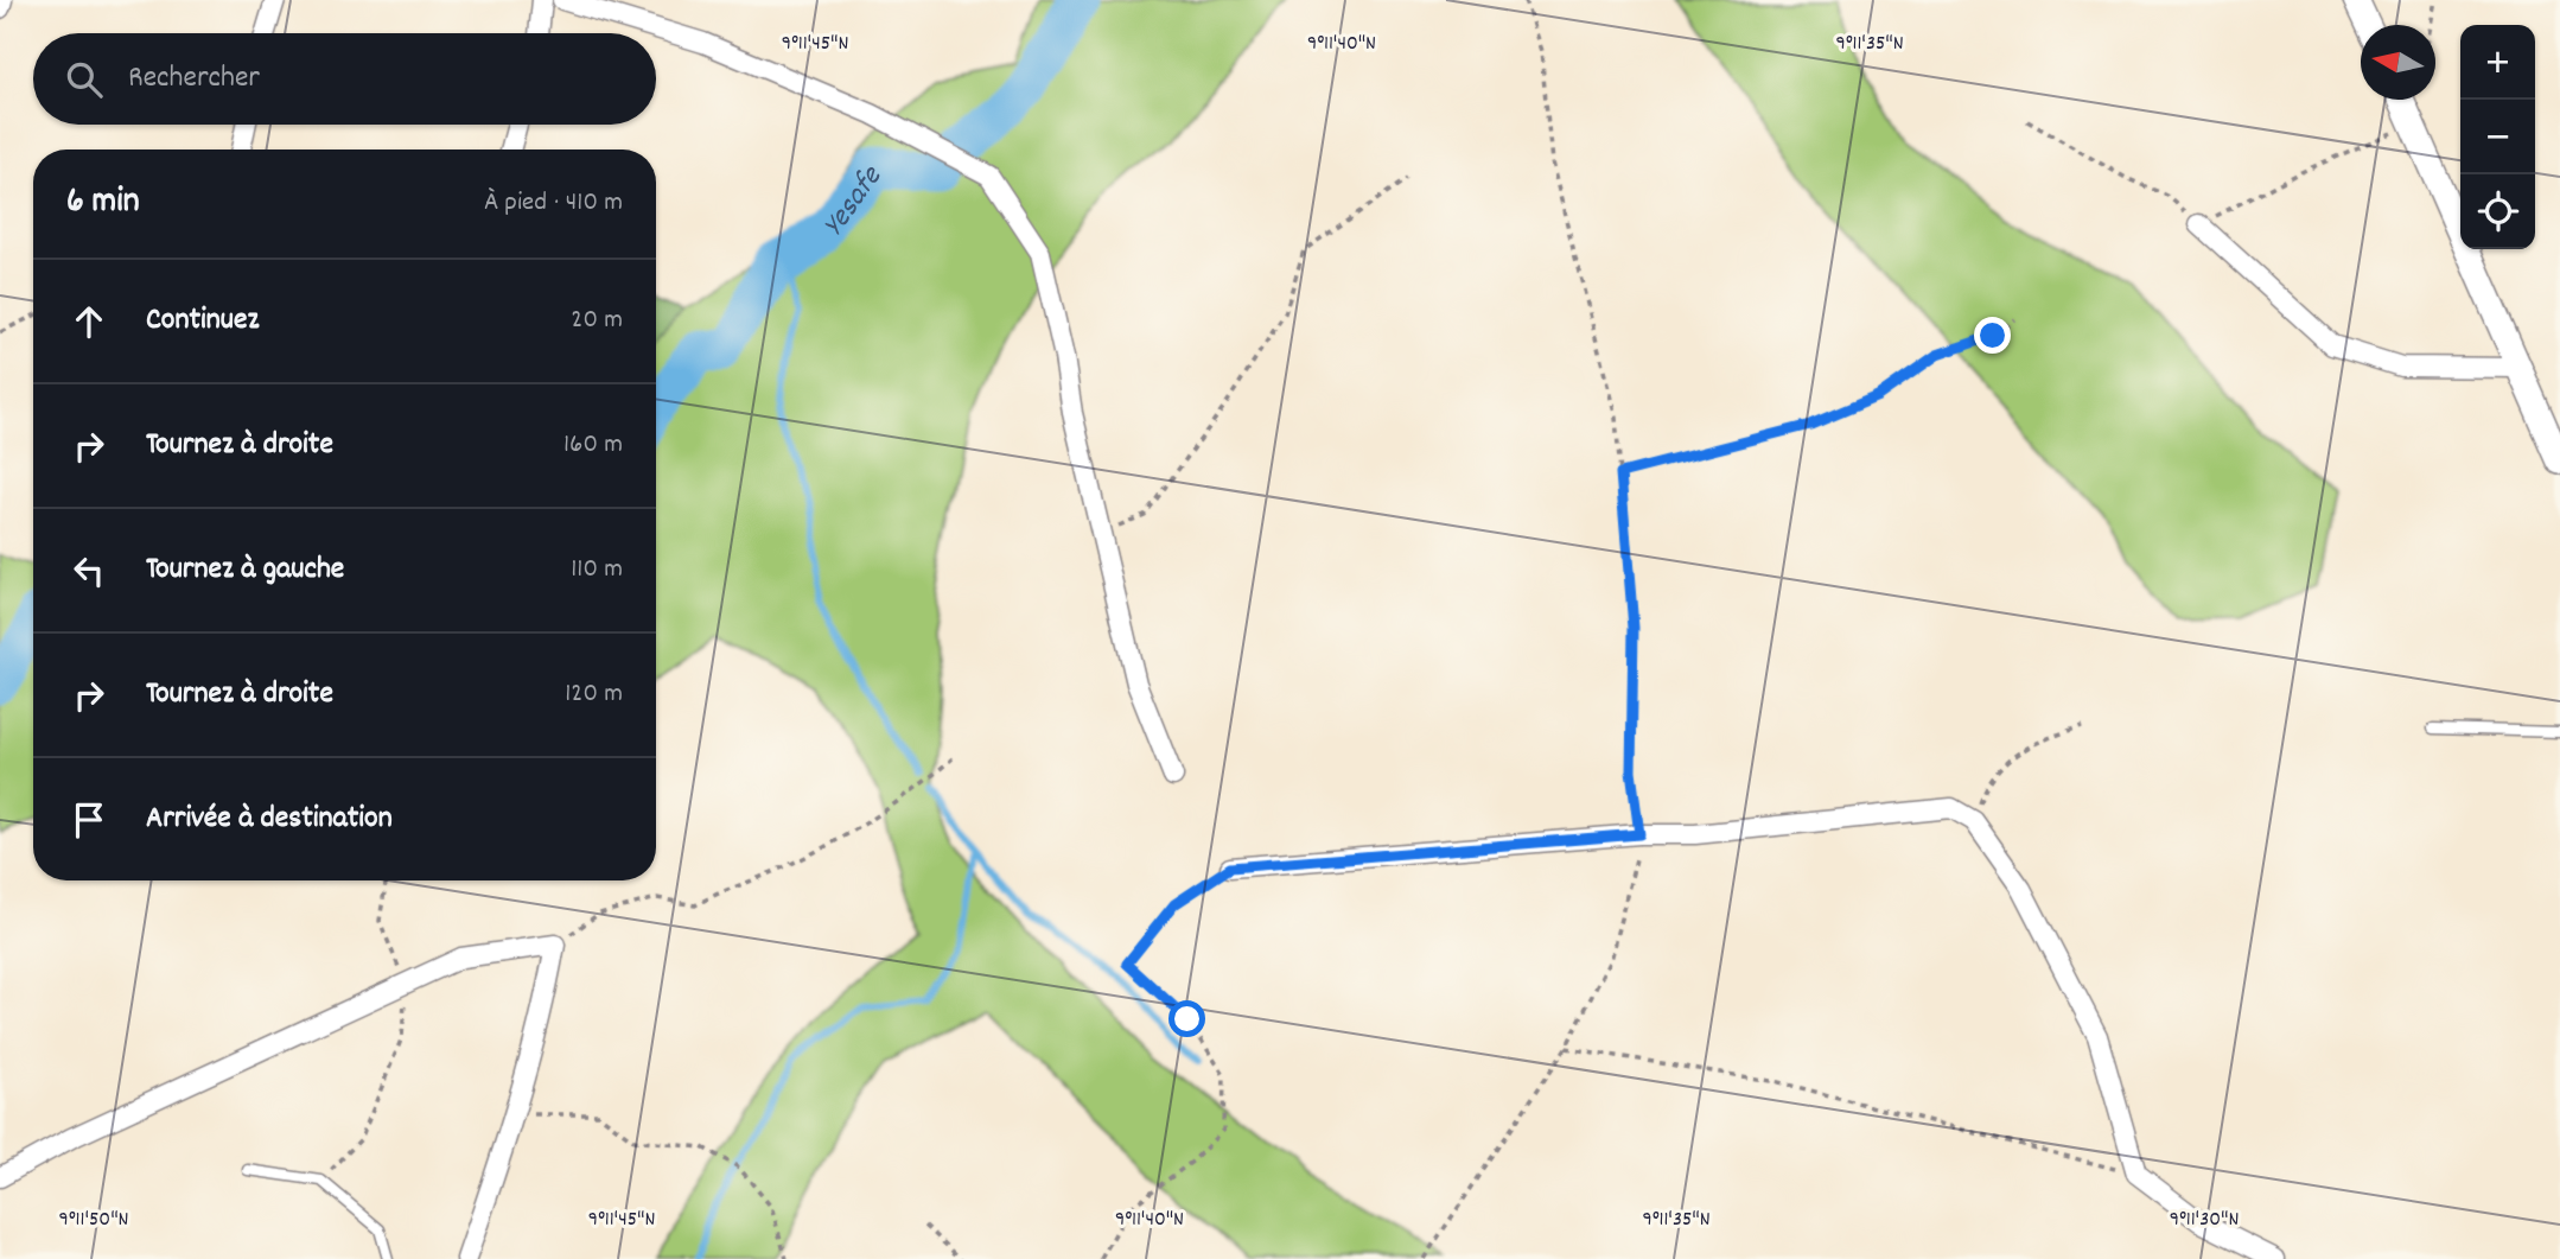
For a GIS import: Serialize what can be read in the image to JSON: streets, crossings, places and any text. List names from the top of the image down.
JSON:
{
  "water": ["Yesafe"],
  "north": "left",
  "page": {
    "map_buttons": ["+", "−"],
    "search": "Rechercher",
    "heading": ["6 min", "À pied · 410 m"],
    "list": [
      ["Continuez", "20 m"],
      ["Tournez à droite", "160 m"],
      ["Tournez à gauche", "110 m"],
      ["Tournez à droite", "120 m"],
      "Arrivée à destination"
    ]
  },
  "coordinates": [
    "9°11'45\"N",
    "9°11'40\"N",
    "9°11'35\"N",
    "9°11'50\"N",
    "9°11'30\"N"
  ]
}
